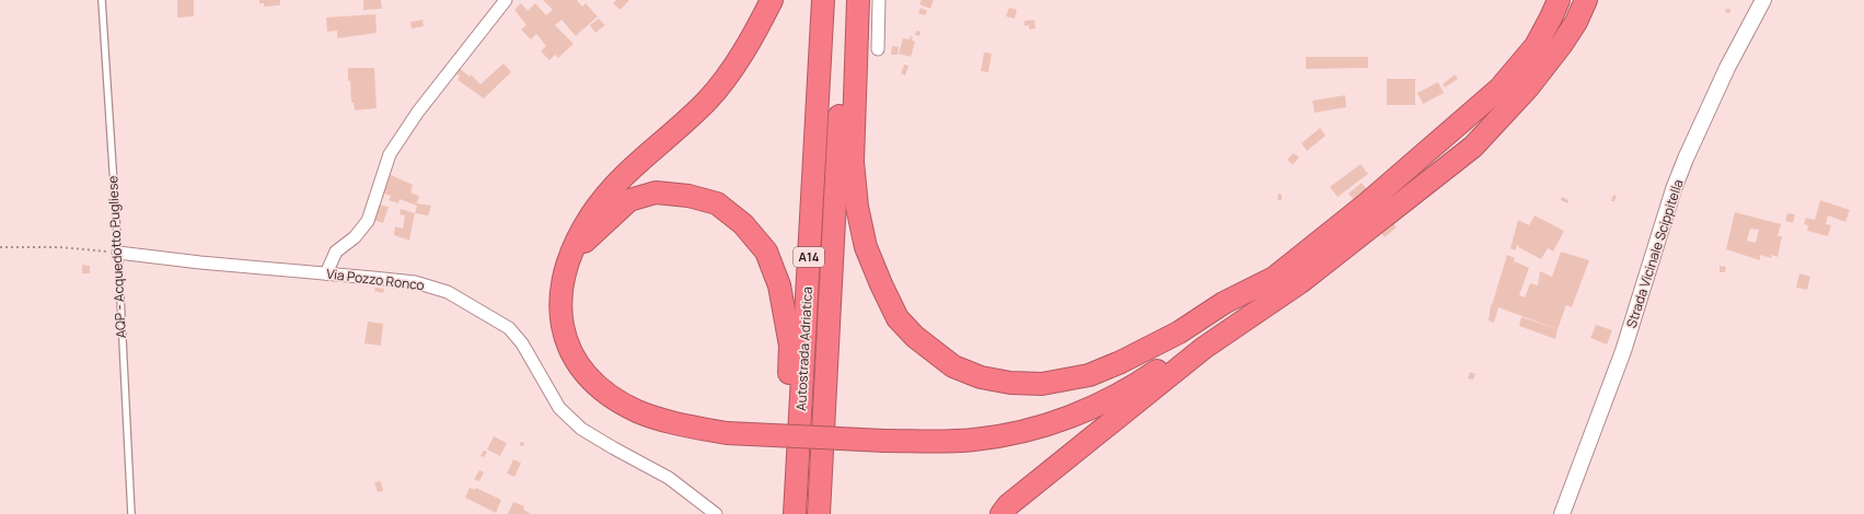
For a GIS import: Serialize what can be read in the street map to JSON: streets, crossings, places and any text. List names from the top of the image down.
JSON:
{
  "streets": {
    "highway": ["A14", "Autostrada Adriatica"],
    "street": ["Strada Vicinale Scippitella", "Via Pozzo Ronco"],
    "lane": ["AQP - Acquedotto Pugliese"]
  },
  "crossings": [
    ["AQP - Acquedotto Pugliese", "Via Pozzo Ronco"]
  ]
}
